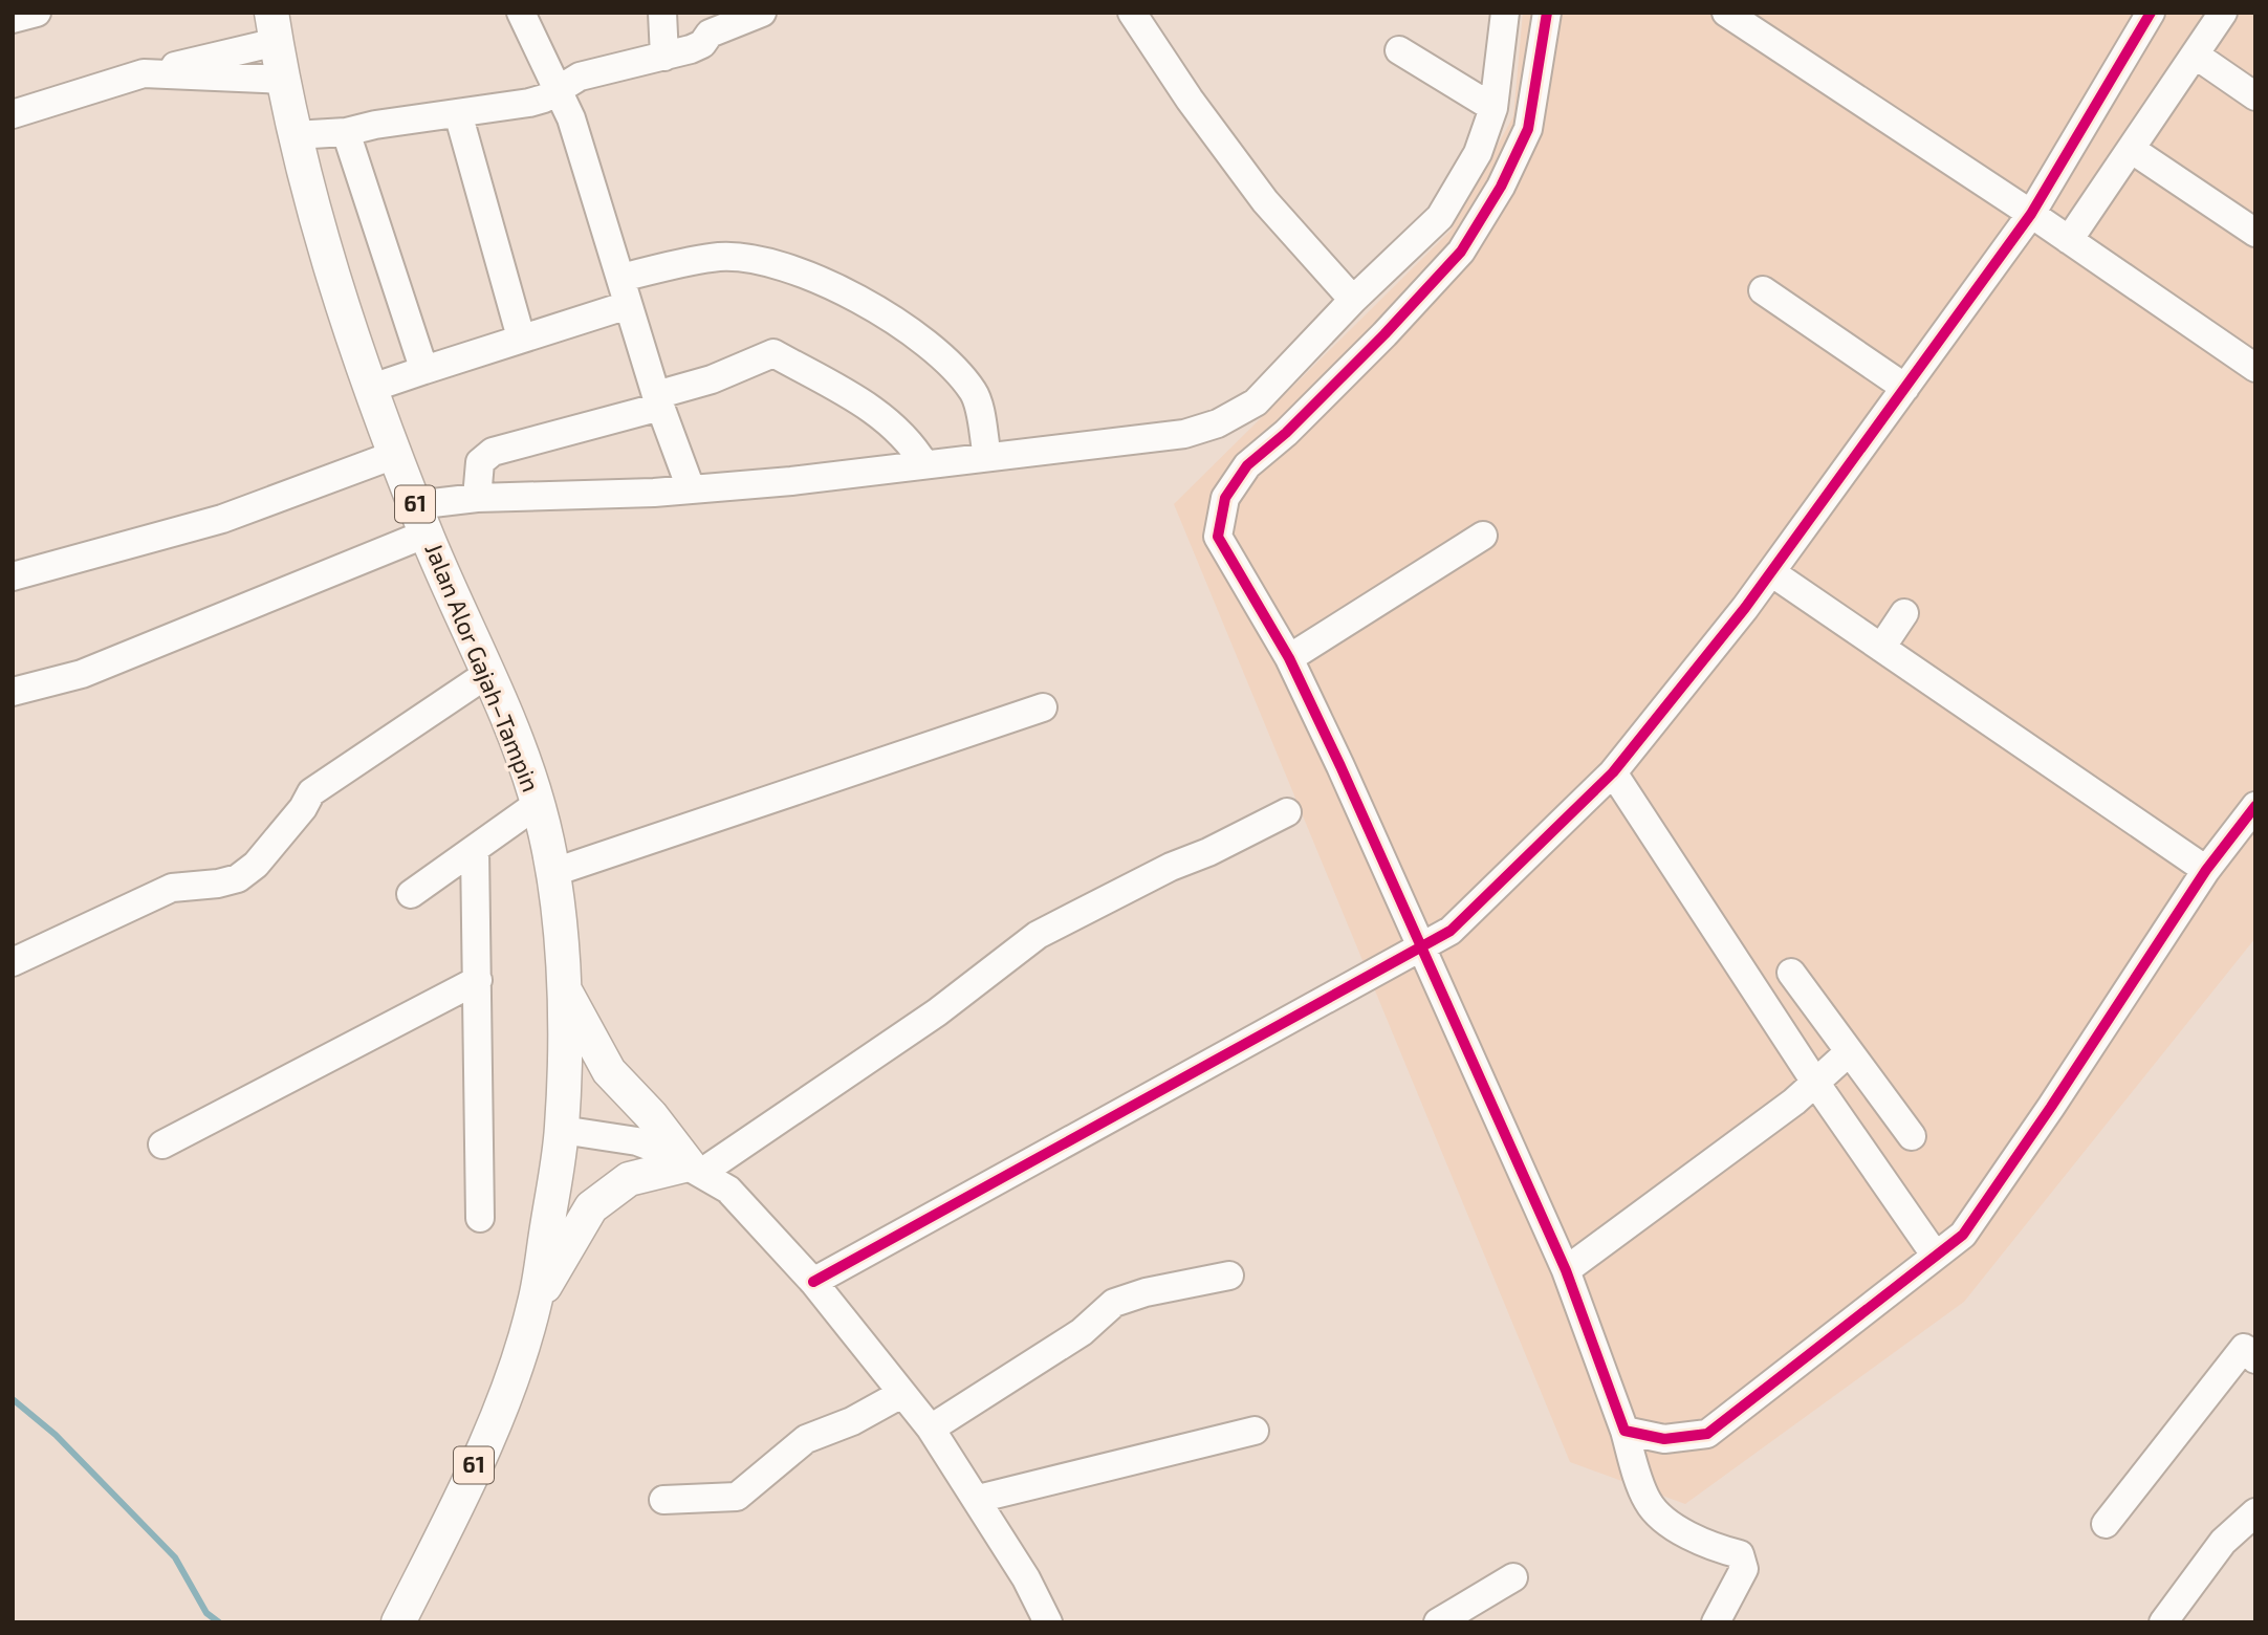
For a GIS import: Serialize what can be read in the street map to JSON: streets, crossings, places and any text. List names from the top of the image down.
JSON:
{
  "streets": {
    "main road": ["61", "Jalan Alor Gajah–Tampin"]
  }
}
